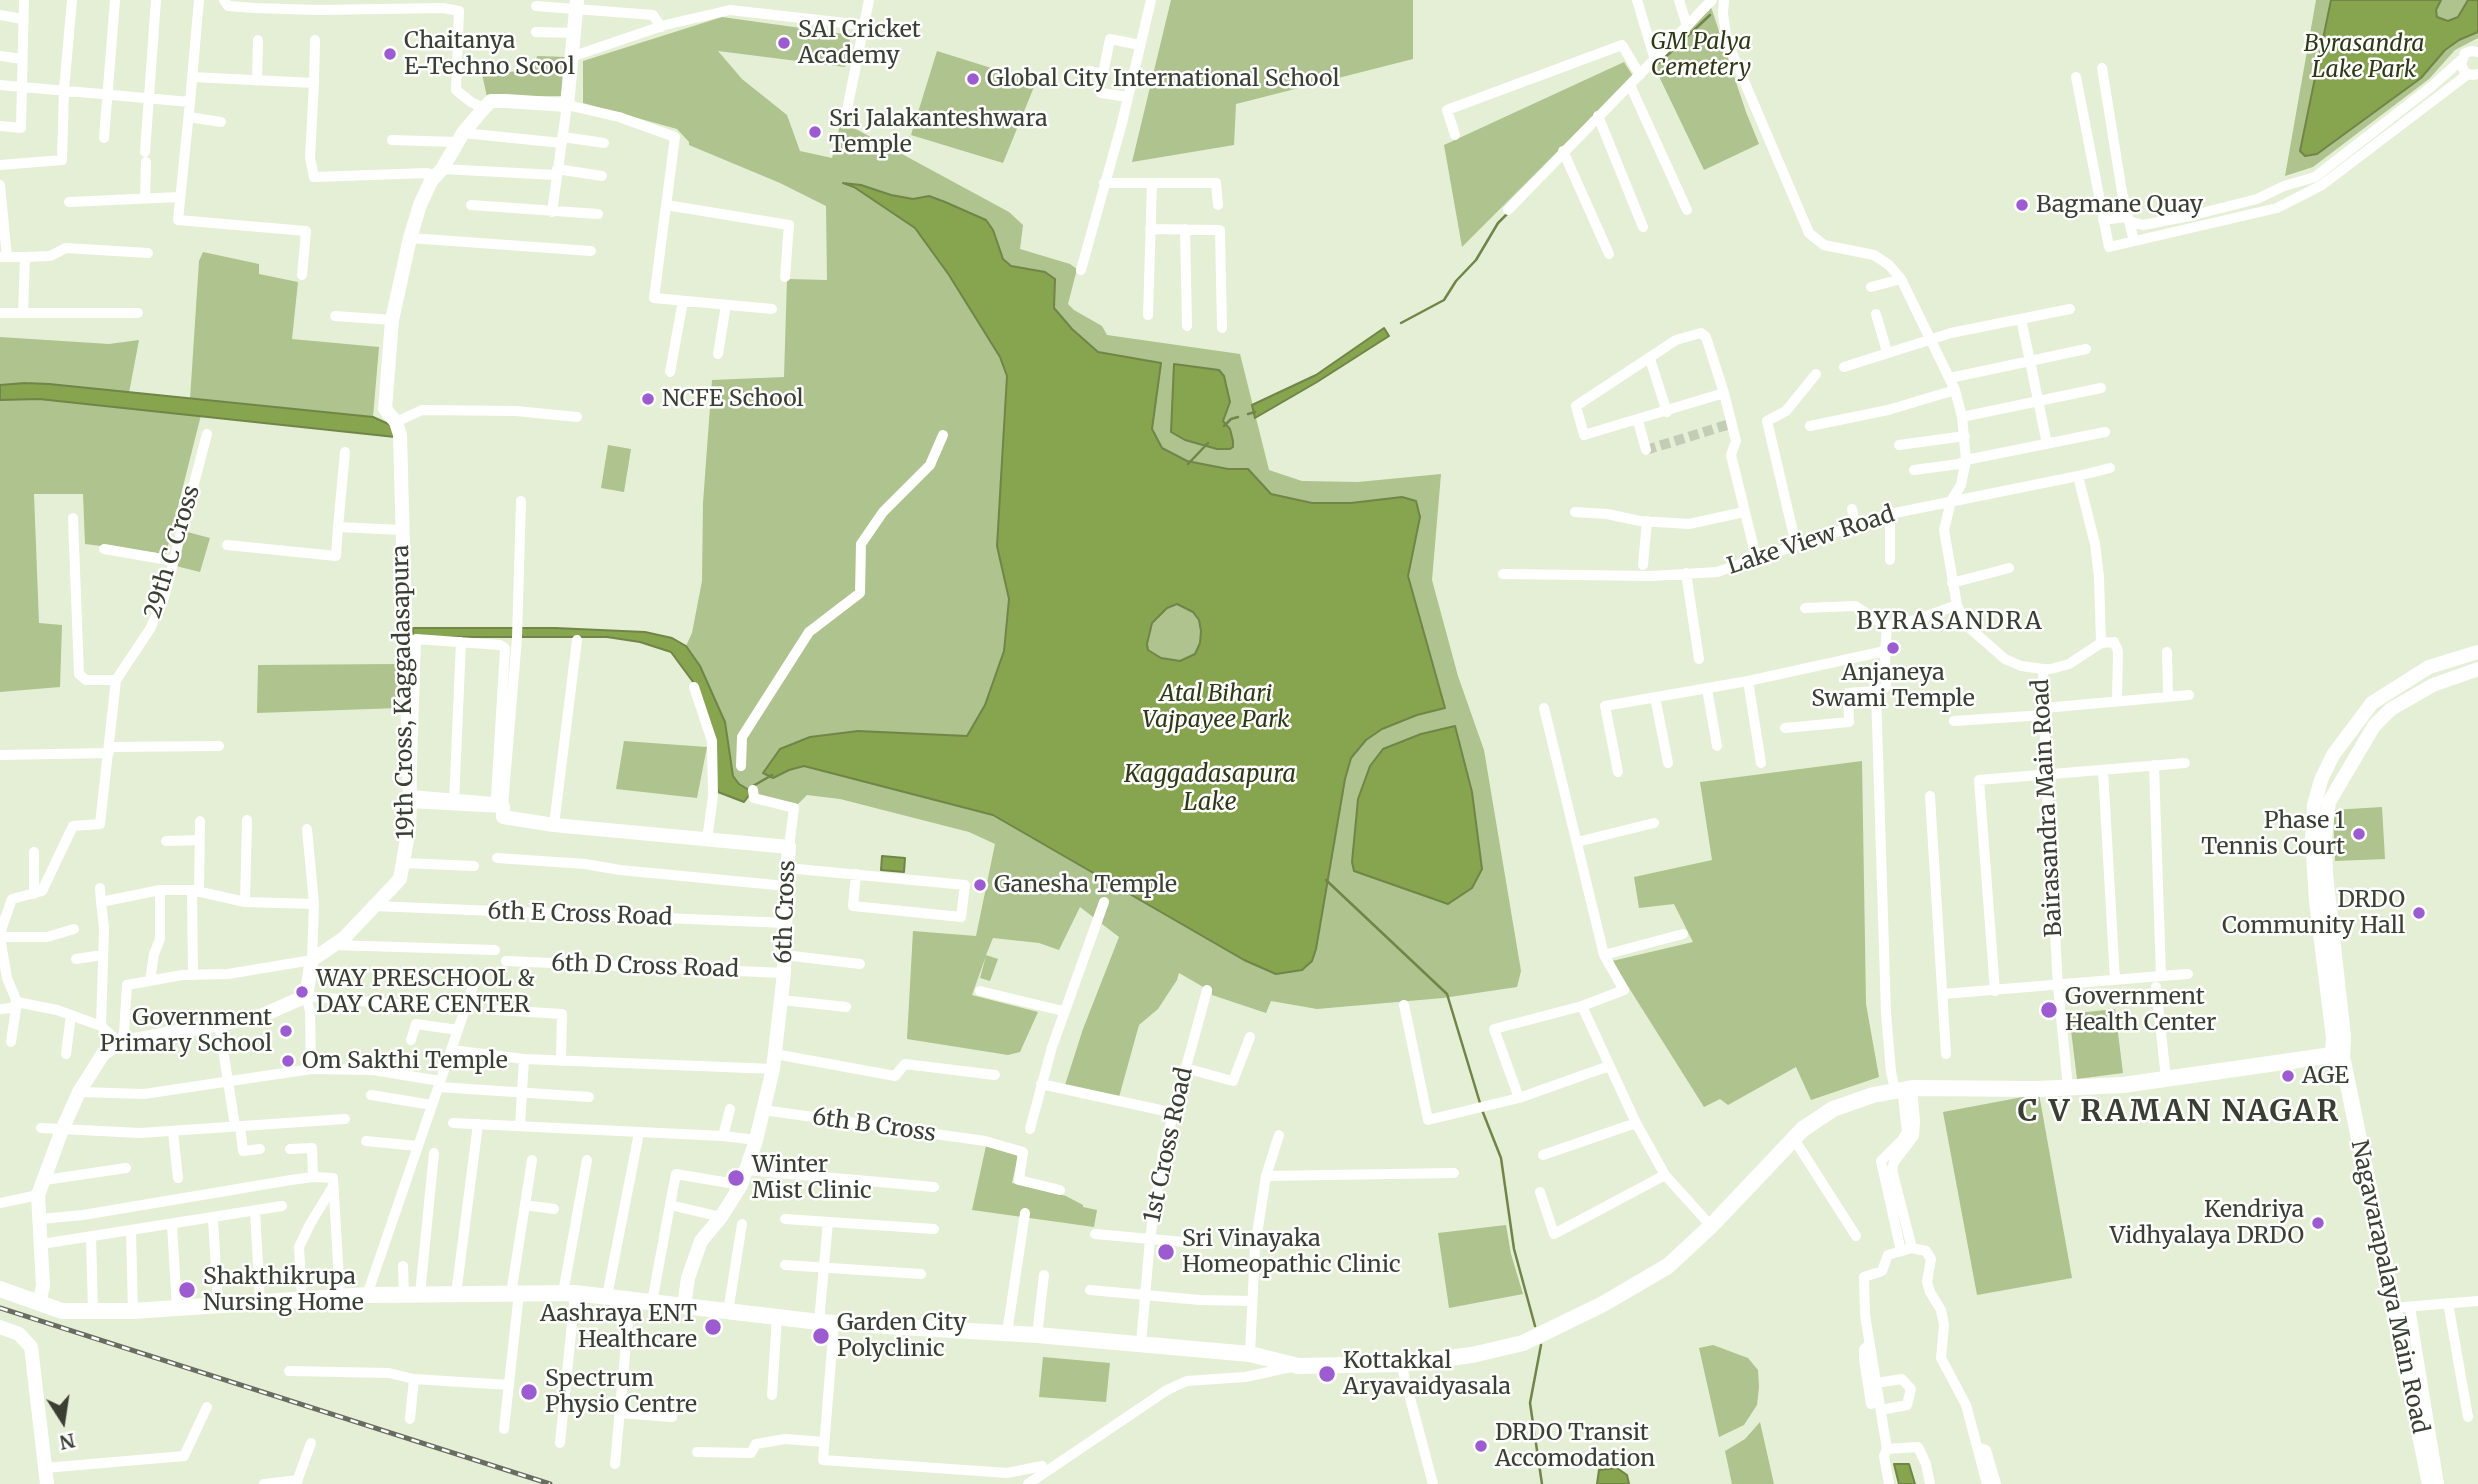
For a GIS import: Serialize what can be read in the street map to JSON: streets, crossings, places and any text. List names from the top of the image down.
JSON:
{
  "streets": {
    "main road": ["Nagavarapalaya Main Road"],
    "street": [
      "Lake View Road",
      "29th C Cross",
      "19th Cross, Kaggadasapura",
      "Bairasandra Main Road",
      "6th Cross",
      "6th E Cross Road",
      "6th D Cross Road",
      "6th B Cross",
      "1st Cross Road"
    ]
  },
  "crossings": [
    ["Lake View Road", "Bairasandra Main Road"],
    ["19th Cross, Kaggadasapura", "6th Cross"],
    ["19th Cross, Kaggadasapura", "6th E Cross Road"],
    ["6th Cross", "6th E Cross Road"],
    ["6th Cross", "6th D Cross Road"],
    ["6th Cross", "6th B Cross"]
  ],
  "districts": ["BYRASANDRA", "C V RAMAN NAGAR"],
  "water": ["Kaggadasapura Lake"],
  "parks": ["GM Palya Cemetery", "Byrasandra Lake Park", "Atal Bihari Vajpayee Park"],
  "places": [
    "SAI Cricket Academy",
    "Chaitanya E-Techno Scool",
    "Global City International School",
    "Sri Jalakanteshwara Temple",
    "Bagmane Quay",
    "NCFE School",
    "Anjaneya Swami Temple",
    "Phase 1 Tennis Court",
    "Ganesha Temple",
    "DRDO Community Hall",
    "WAY PRESCHOOL & DAY CARE CENTER",
    "Government Health Center",
    "Government Primary School",
    "Om Sakthi Temple",
    "AGE",
    "Winter Mist Clinic",
    "Kendriya Vidhyalaya DRDO",
    "Sri Vinayaka Homeopathic Clinic",
    "Shakthikrupa Nursing Home",
    "Aashraya ENT Healthcare",
    "Garden City Polyclinic",
    "Kottakkal Aryavaidyasala",
    "Spectrum Physio Centre",
    "DRDO Transit Accomodation"
  ],
  "north": "bottom"
}
